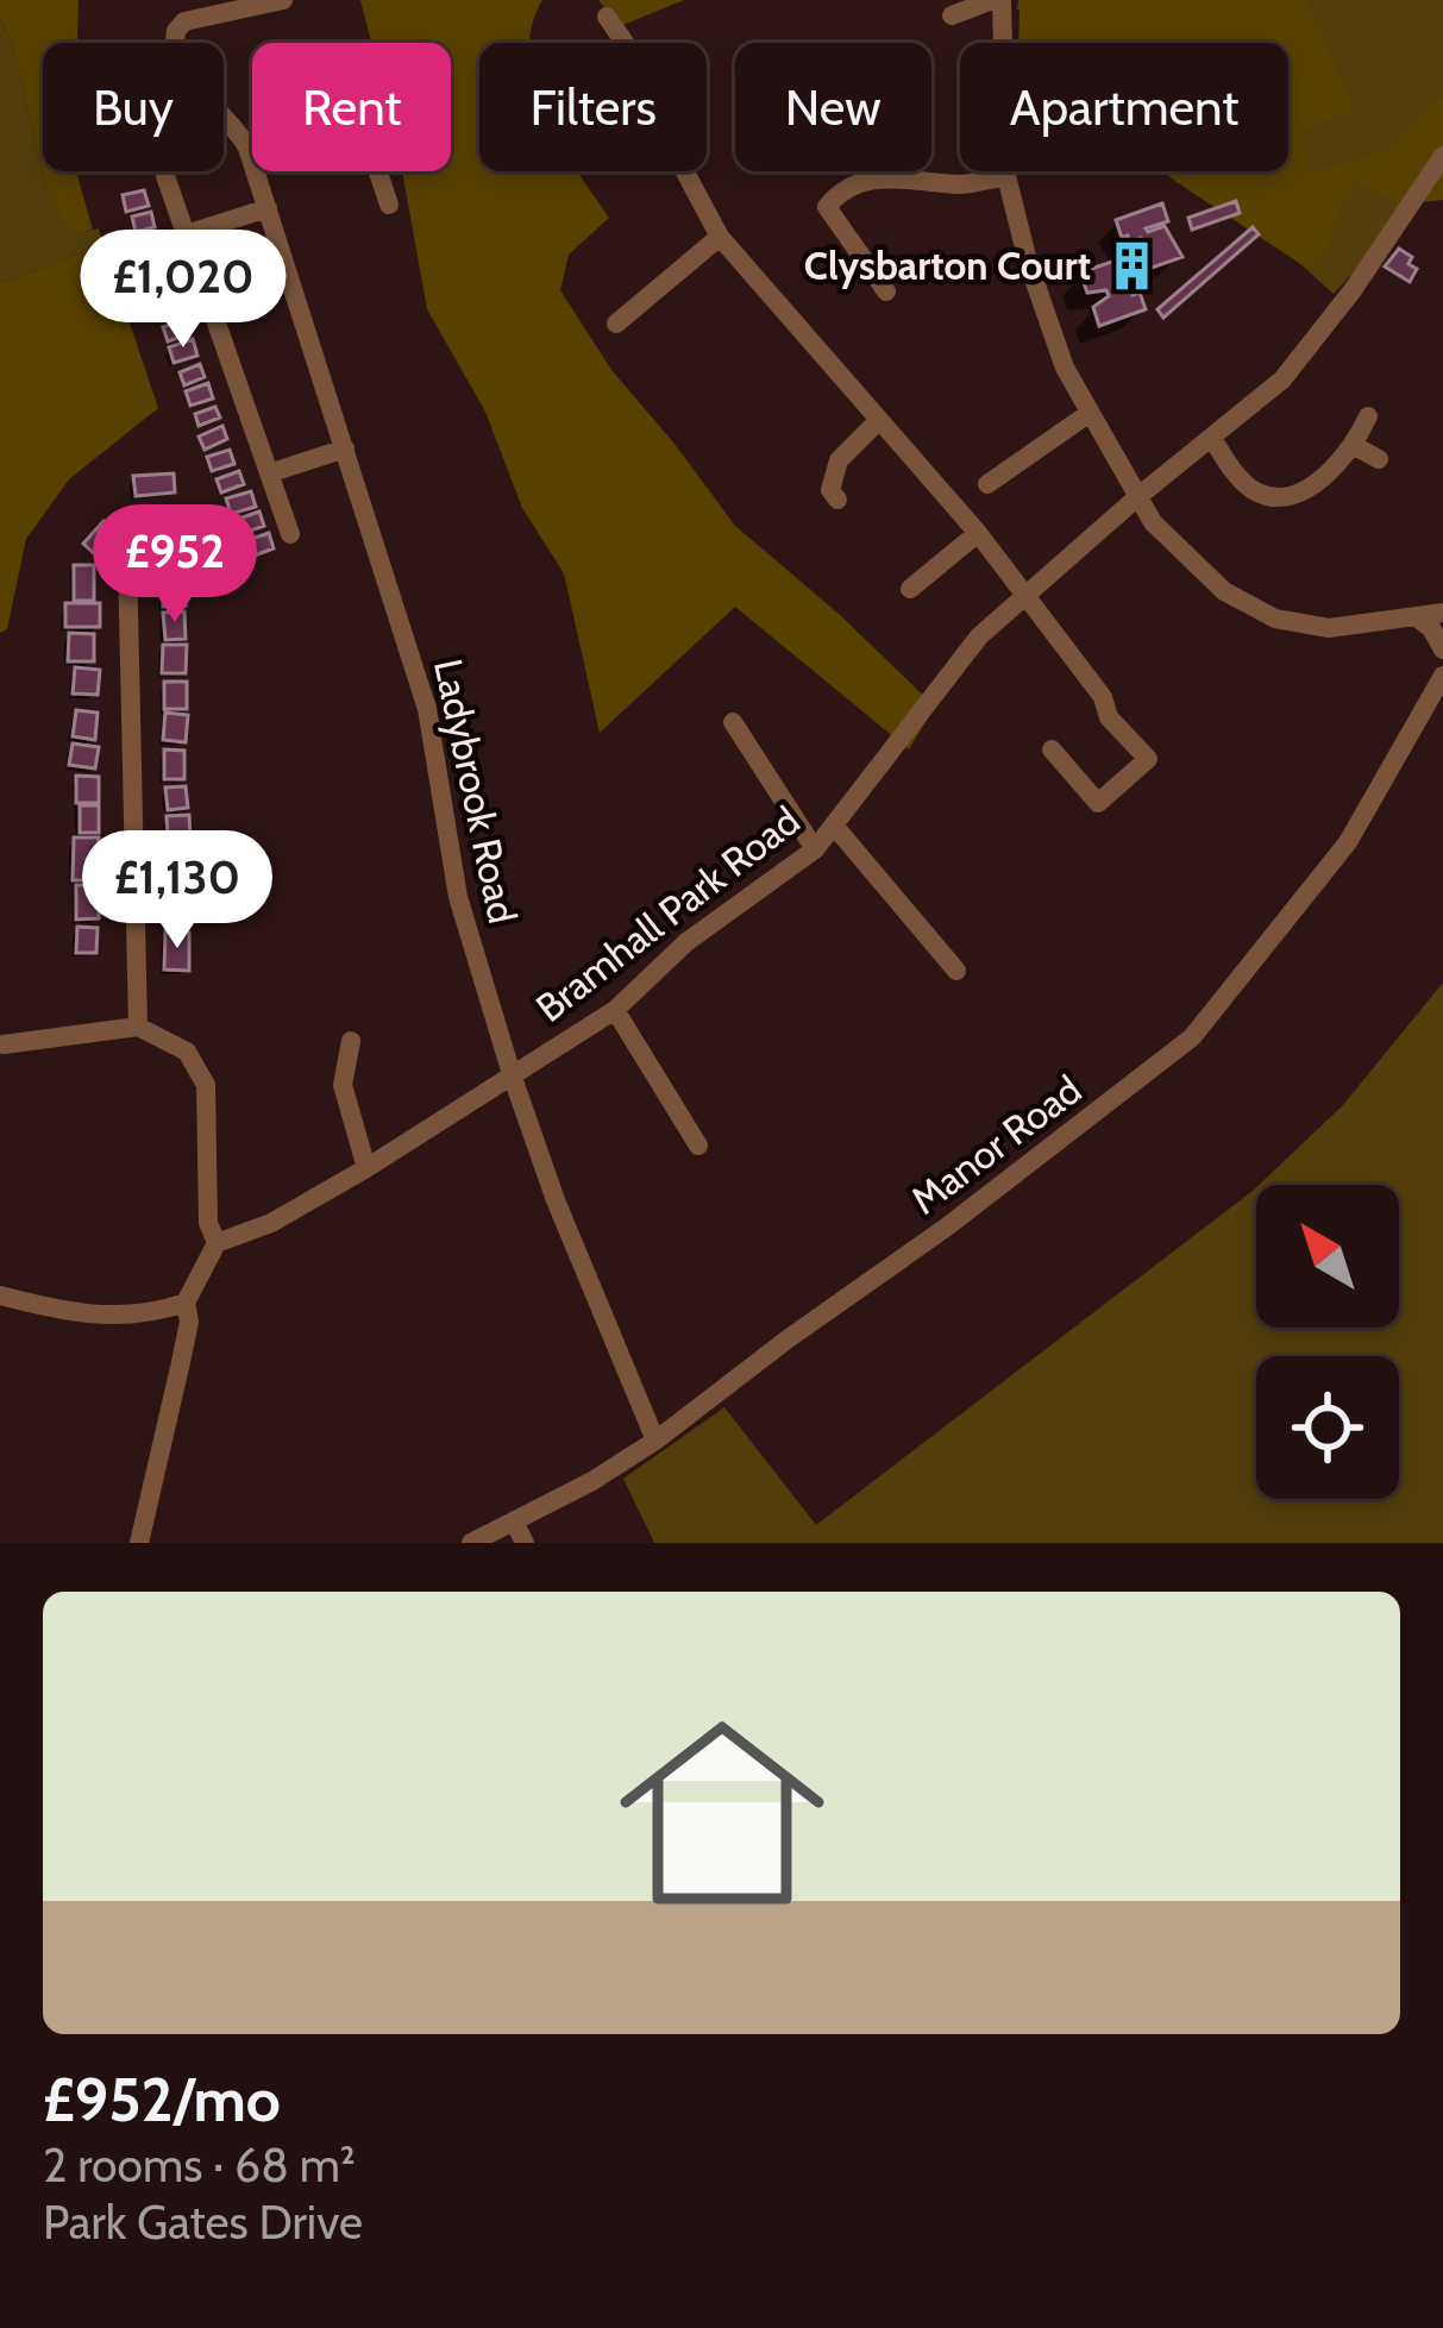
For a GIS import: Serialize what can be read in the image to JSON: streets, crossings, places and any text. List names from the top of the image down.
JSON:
{
  "streets": {
    "street": ["Ladybrook Road", "Bramhall Park Road", "Manor Road"]
  },
  "crossings": [
    ["Ladybrook Road", "Bramhall Park Road"],
    ["Ladybrook Road", "Manor Road"]
  ],
  "places": {
    "building": ["Clysbarton Court"]
  },
  "north": "top left",
  "page": {
    "chip": [
      "Buy",
      "Rent",
      "Filters",
      "New",
      "Apartment"
    ],
    "price": ["£1,020", "£952", "£1,130"],
    "list": [
      {
        "name": "£952/mo",
        "note": "2 rooms · 68 m² · Park Gates Drive"
      }
    ]
  }
}
